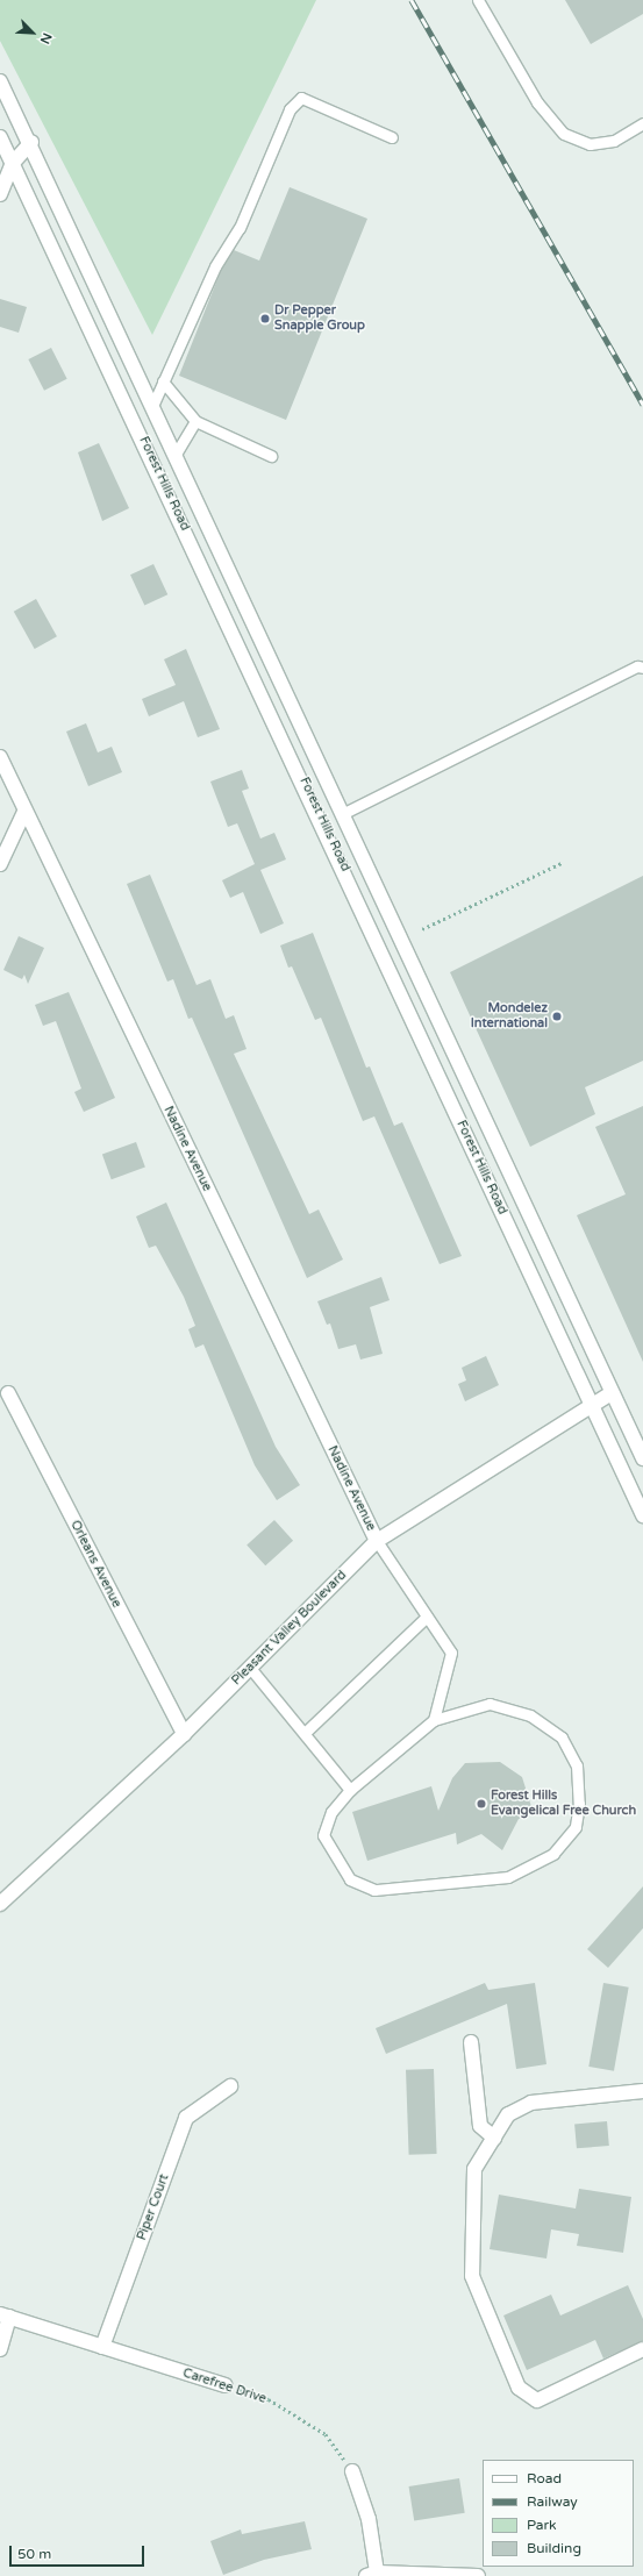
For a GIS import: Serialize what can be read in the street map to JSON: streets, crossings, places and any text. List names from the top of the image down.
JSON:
{
  "streets": {
    "street": [
      "Forest Hills Road",
      "Nadine Avenue",
      "Orleans Avenue",
      "Pleasant Valley Boulevard",
      "Piper Court",
      "Carefree Drive"
    ]
  },
  "crossings": [
    ["Forest Hills Road", "Pleasant Valley Boulevard"],
    ["Nadine Avenue", "Pleasant Valley Boulevard"],
    ["Orleans Avenue", "Pleasant Valley Boulevard"],
    ["Piper Court", "Carefree Drive"]
  ],
  "places": ["Dr Pepper Snapple Group", "Mondelez International", "Forest Hills Evangelical Free Church"],
  "legend": [
    "Road",
    "Railway",
    "Park",
    "Building"
  ],
  "scale_bar": "50 m",
  "north": "bottom right"
}
